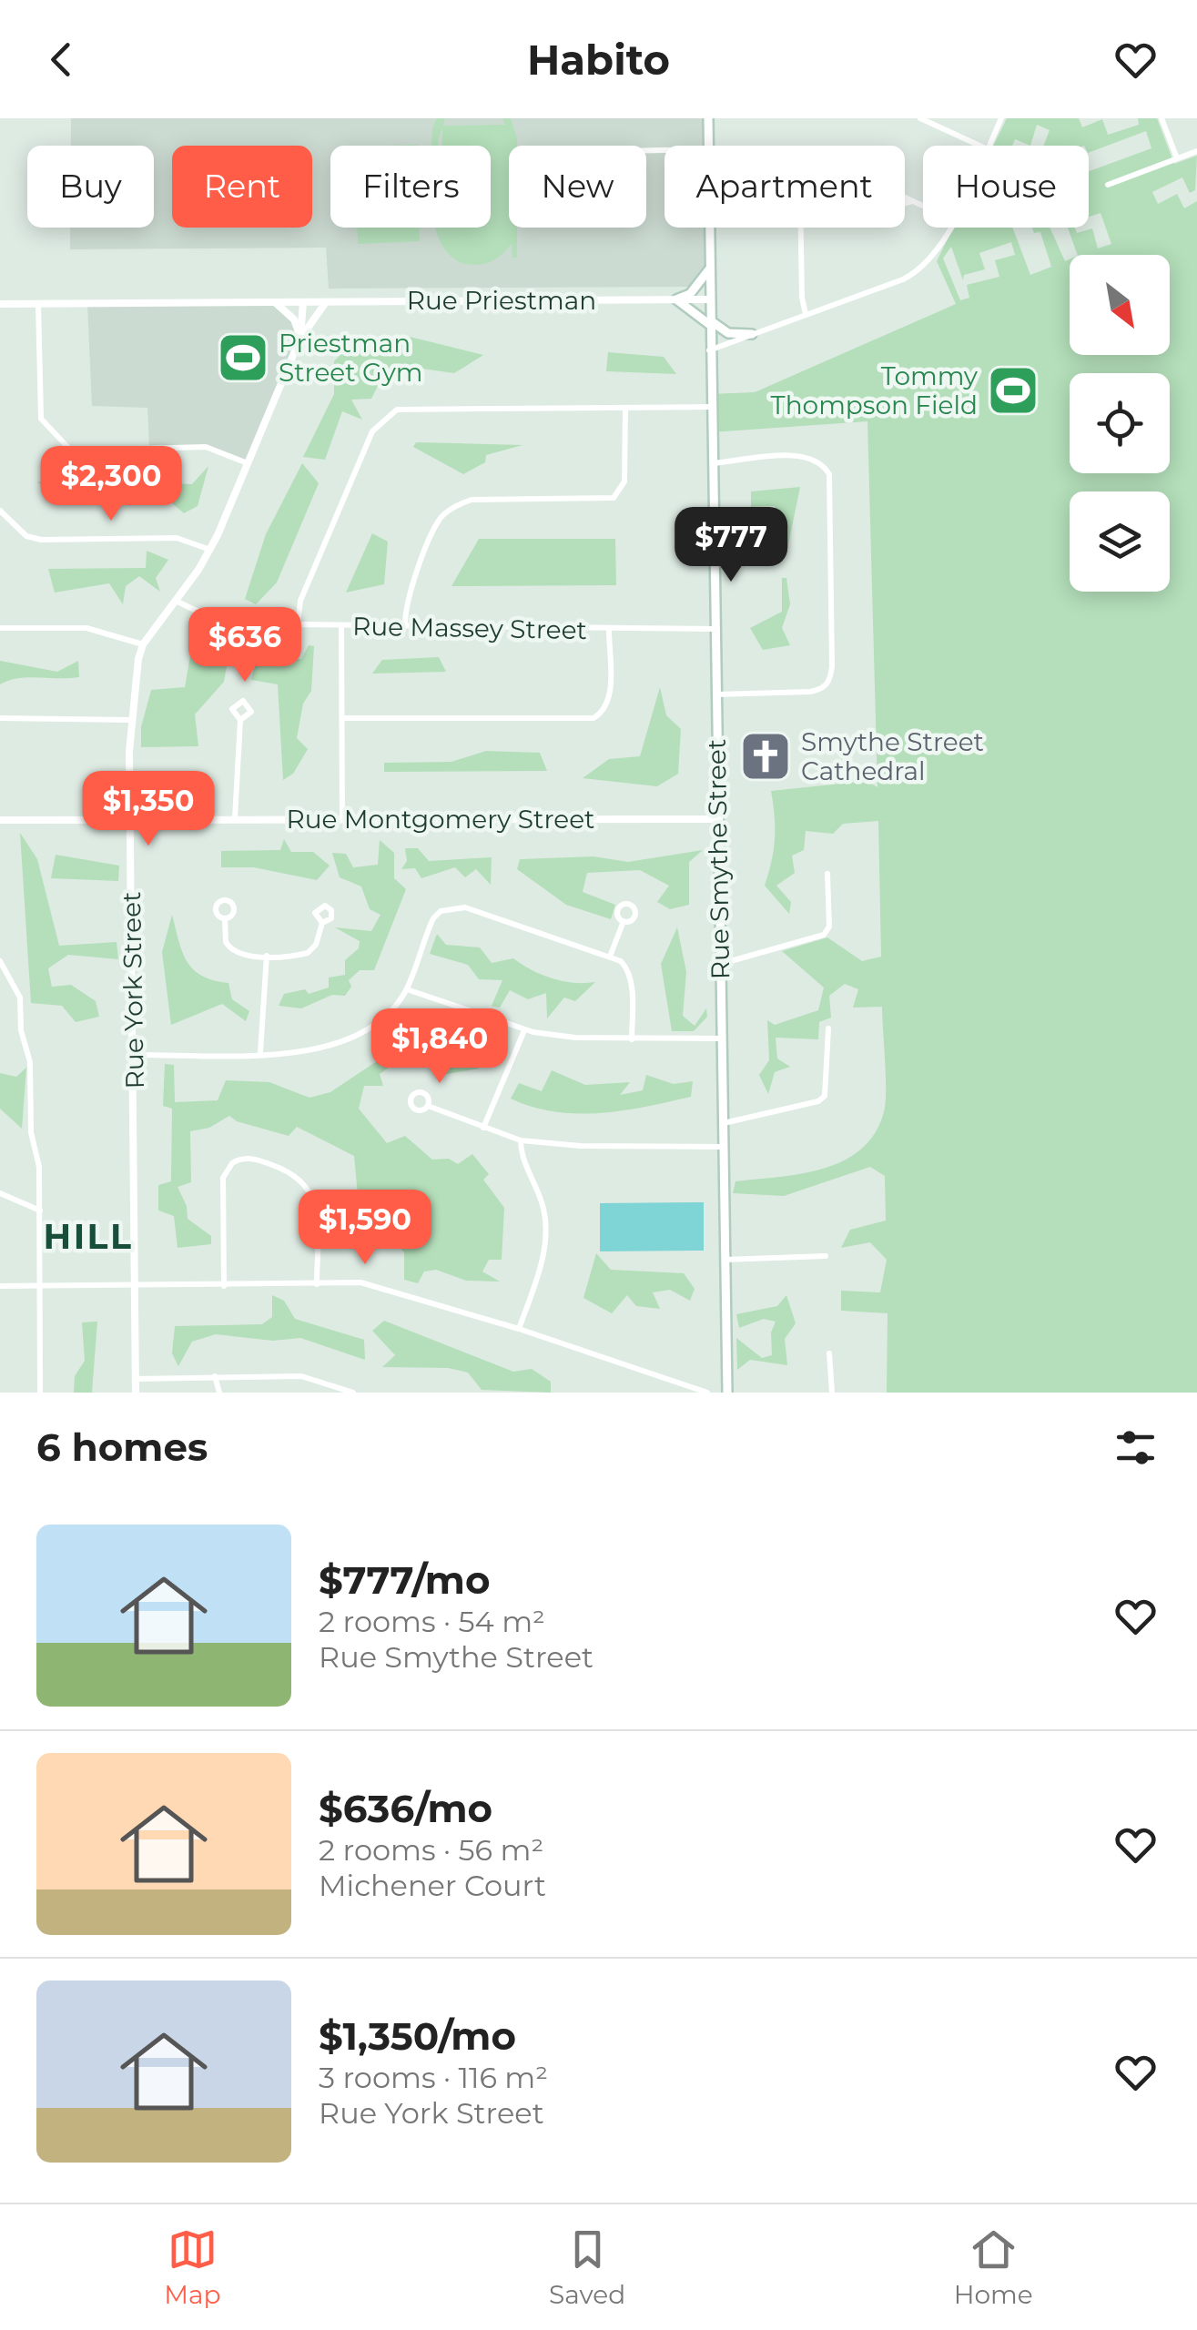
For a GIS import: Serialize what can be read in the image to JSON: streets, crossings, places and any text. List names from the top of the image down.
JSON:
{
  "streets": {
    "main road": ["Rue Smythe Street"],
    "street": [
      "Rue Priestman",
      "Rue Massey Street",
      "Rue Montgomery Street",
      "Rue York Street"
    ]
  },
  "crossings": [
    ["Rue Priestman", "Rue Smythe Street"],
    ["Rue Priestman", "Rue York Street"],
    ["Rue Massey Street", "Rue Smythe Street"],
    ["Rue Massey Street", "Rue York Street"],
    ["Rue Montgomery Street", "Rue Smythe Street"],
    ["Rue Montgomery Street", "Rue York Street"]
  ],
  "districts": ["HILL"],
  "places": {
    "sports": ["Priestman Street Gym", "Tommy Thompson Field"],
    "church": ["Smythe Street Cathedral"]
  },
  "north": "bottom right",
  "page": {
    "header": "Habito",
    "chip": [
      "Buy",
      "Rent",
      "Filters",
      "New",
      "Apartment",
      "House"
    ],
    "price": [
      "$2,300",
      "$777",
      "$636",
      "$1,350",
      "$1,840",
      "$1,590"
    ],
    "heading": "6 homes",
    "list": [
      {
        "name": "$777/mo",
        "note": "2 rooms · 54 m² · Rue Smythe Street"
      },
      {
        "name": "$636/mo",
        "note": "2 rooms · 56 m² · Michener Court"
      },
      {
        "name": "$1,350/mo",
        "note": "3 rooms · 116 m² · Rue York Street"
      }
    ],
    "tabs": ["Map", "Saved", "Home"]
  }
}
